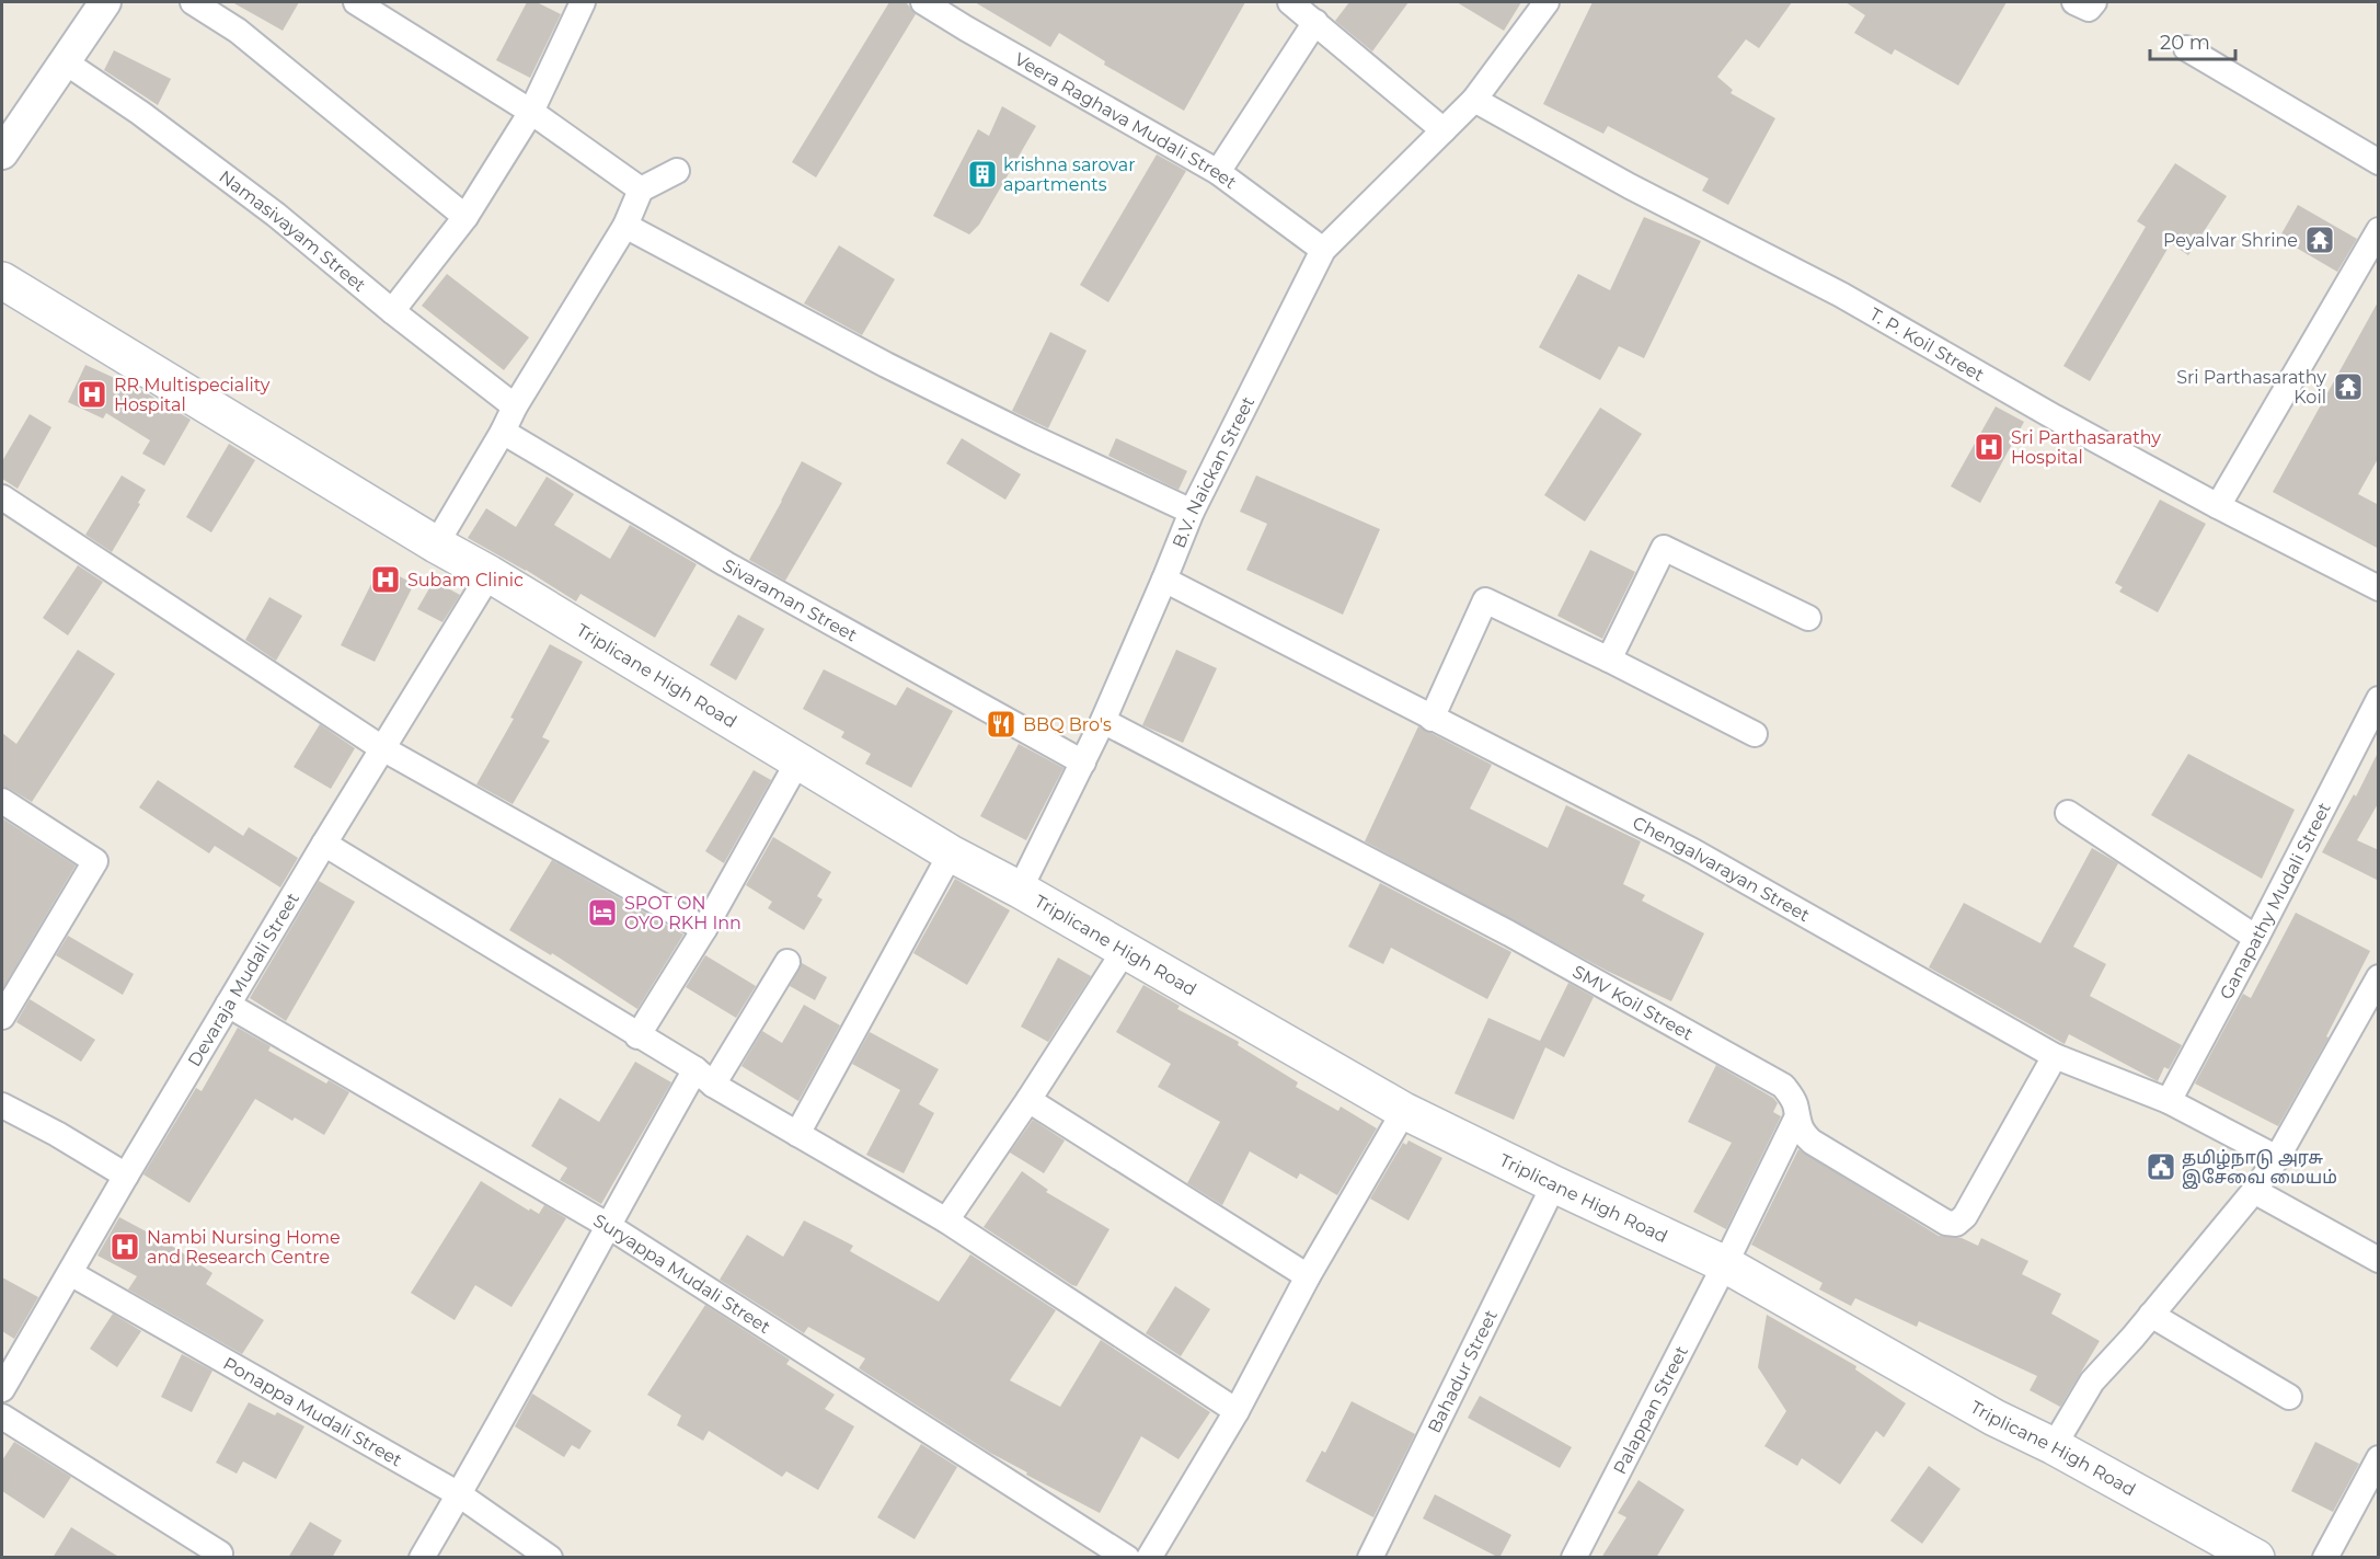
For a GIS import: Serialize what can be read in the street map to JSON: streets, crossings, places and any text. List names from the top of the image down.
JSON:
{
  "streets": {
    "main road": ["Triplicane High Road"],
    "street": [
      "Veera Raghava Mudali Street",
      "Namasivayam Street",
      "T. P. Koil Street",
      "B.V. Naickan Street",
      "Sivaraman Street",
      "Chengalvarayan Street",
      "Ganapathy Mudali Street",
      "Devaraja Mudali Street",
      "SMV Koil Street",
      "Suryappa Mudali Street",
      "Bahadur Street",
      "Ponappa Mudali Street",
      "Palappan Street"
    ]
  },
  "crossings": [
    ["Veera Raghava Mudali Street", "B.V. Naickan Street"],
    ["T. P. Koil Street", "B.V. Naickan Street"],
    ["B.V. Naickan Street", "Sivaraman Street"],
    ["B.V. Naickan Street", "Triplicane High Road"],
    ["B.V. Naickan Street", "Chengalvarayan Street"],
    ["B.V. Naickan Street", "SMV Koil Street"],
    ["Triplicane High Road", "Devaraja Mudali Street"],
    ["Triplicane High Road", "Bahadur Street"],
    ["Triplicane High Road", "Palappan Street"],
    ["Chengalvarayan Street", "Ganapathy Mudali Street"],
    ["Chengalvarayan Street", "SMV Koil Street"],
    ["Devaraja Mudali Street", "Suryappa Mudali Street"],
    ["Devaraja Mudali Street", "Ponappa Mudali Street"],
    ["SMV Koil Street", "Palappan Street"]
  ],
  "places": {
    "building": ["krishna sarovar apartments"],
    "temple": ["Peyalvar Shrine", "Sri Parthasarathy Koil"],
    "hospital": [
      "RR Multispeciality Hospital",
      "Sri Parthasarathy Hospital",
      "Subam Clinic",
      "Nambi Nursing Home and Research Centre"
    ],
    "restaurant": ["BBQ Bro's"],
    "hotel": ["SPOT ON OYO RKH Inn"],
    "public building": ["தமிழ்நாடு அரசு இசேவை மையம்"]
  },
  "scale_bar": "20 m"
}
